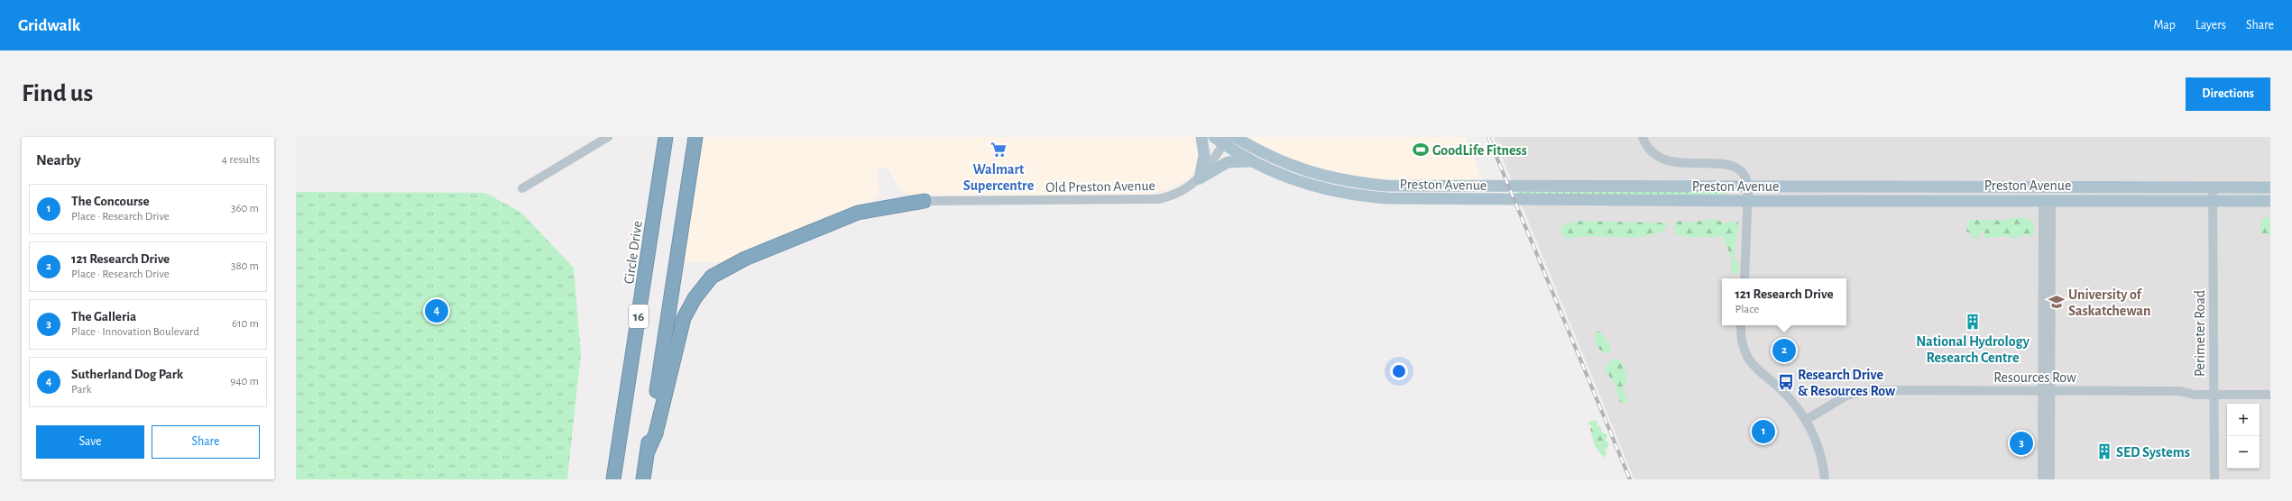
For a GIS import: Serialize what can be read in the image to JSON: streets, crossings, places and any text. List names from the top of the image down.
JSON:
{
  "streets": {
    "highway": ["Circle Drive", "16"],
    "main road": ["Preston Avenue"],
    "street": ["Old Preston Avenue", "Perimeter Road", "Resources Row"]
  },
  "crossings": [
    ["Preston Avenue", "Old Preston Avenue"],
    ["Preston Avenue", "Perimeter Road"],
    ["Perimeter Road", "Resources Row"]
  ],
  "places": {
    "supermarket": ["Walmart Supercentre"],
    "sports": ["GoodLife Fitness"],
    "school or university": ["University of Saskatchewan"],
    "building": ["National Hydrology Research Centre", "SED Systems"],
    "bus stop": ["Research Drive & Resources Row"]
  },
  "page": {
    "header": "Gridwalk",
    "nav": ["Map", "Layers", "Share"],
    "buttons": [
      "Directions",
      ["Save", "Share"]
    ],
    "title": "Find us",
    "heading": ["Nearby", "4 results"],
    "list": [
      {
        "mark": "1",
        "name": "The Concourse",
        "note": "Place · Research Drive",
        "value": "360 m"
      },
      {
        "mark": "2",
        "name": "121 Research Drive",
        "note": "Place · Research Drive",
        "value": "380 m"
      },
      {
        "mark": "3",
        "name": "The Galleria",
        "note": "Place · Innovation Boulevard",
        "value": "610 m"
      },
      {
        "mark": "4",
        "name": "Sutherland Dog Park",
        "note": "Park",
        "value": "940 m"
      }
    ],
    "popup": ["121 Research Drive", "Place"],
    "pins": [
      "4",
      "2",
      "1",
      "3"
    ],
    "map_buttons": ["+", "−"]
  }
}
